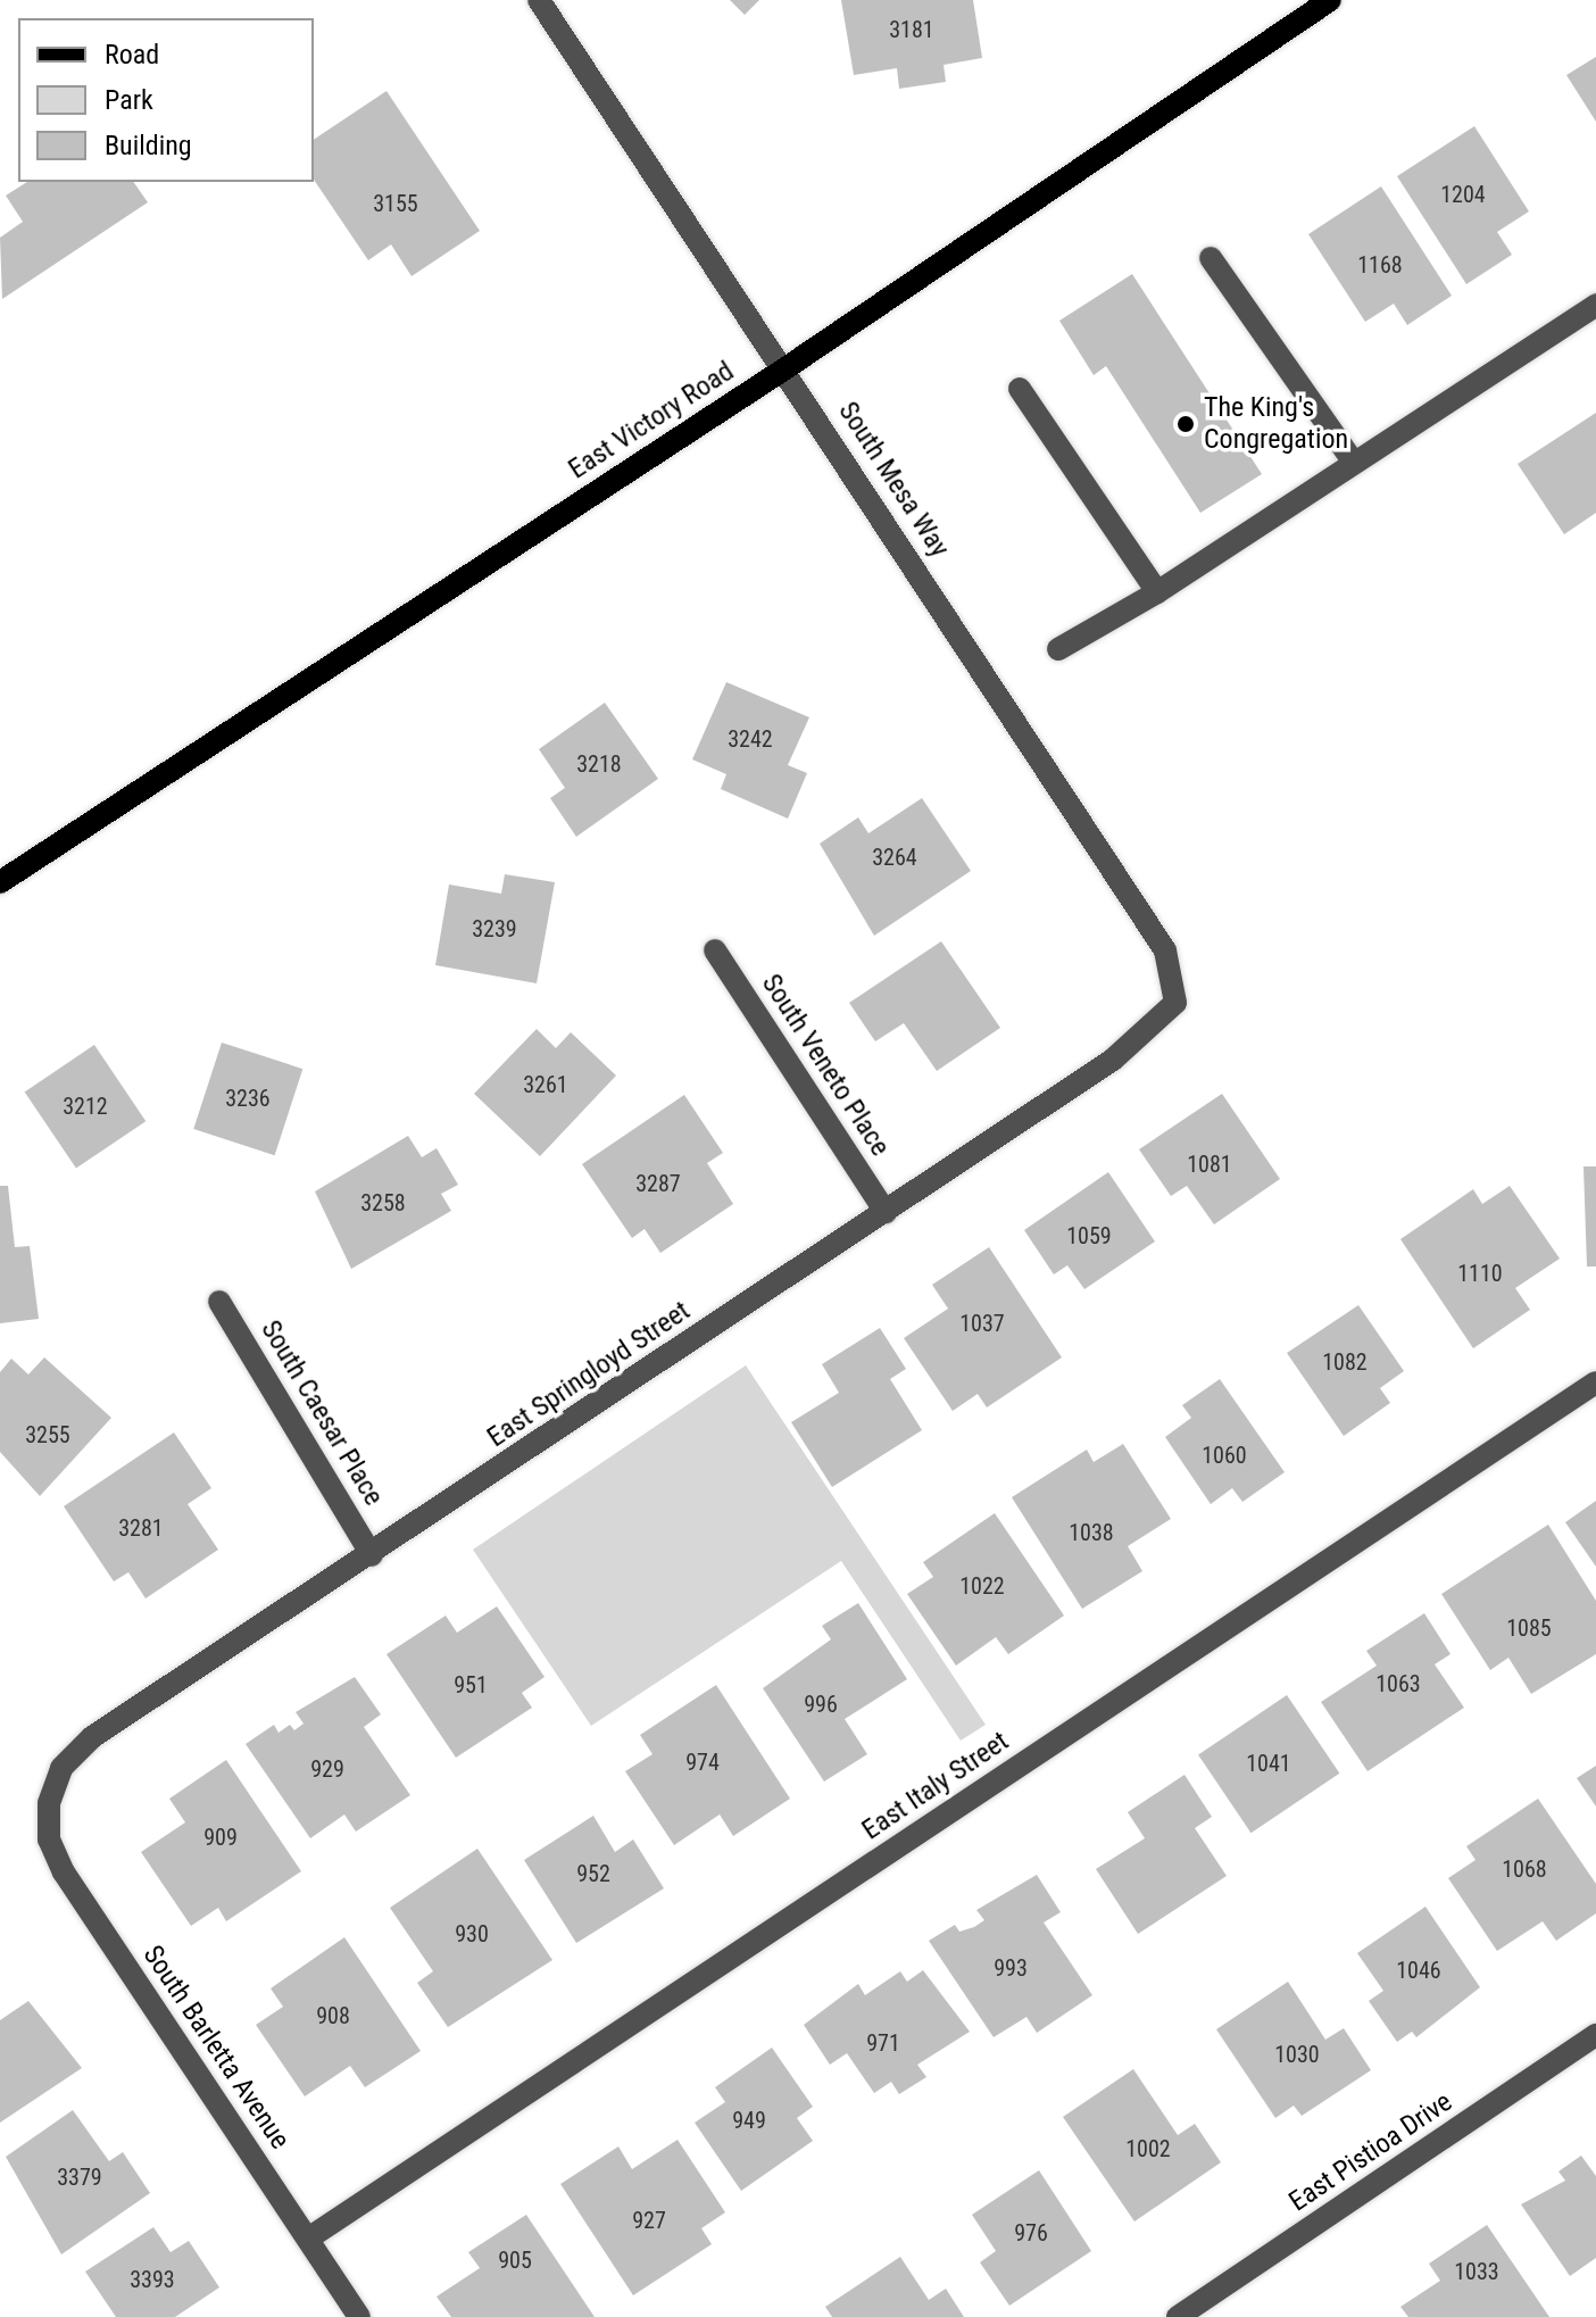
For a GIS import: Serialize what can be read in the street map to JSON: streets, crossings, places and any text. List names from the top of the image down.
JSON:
{
  "streets": {
    "main road": ["East Victory Road"],
    "street": [
      "South Mesa Way",
      "South Veneto Place",
      "East Springloyd Street",
      "South Caesar Place",
      "East Italy Street",
      "South Barletta Avenue",
      "East Pistioa Drive"
    ]
  },
  "crossings": [
    ["East Victory Road", "South Mesa Way"],
    ["South Mesa Way", "East Springloyd Street"],
    ["South Veneto Place", "East Springloyd Street"],
    ["East Springloyd Street", "South Caesar Place"],
    ["East Springloyd Street", "South Barletta Avenue"],
    ["East Italy Street", "South Barletta Avenue"]
  ],
  "places": ["The King's Congregation"],
  "house_numbers": [
    "3181",
    "1204",
    "3155",
    "1168",
    "3242",
    "3218",
    "3264",
    "3239",
    "3261",
    "3236",
    "3212",
    "1081",
    "3287",
    "3258",
    "1059",
    "1110",
    "1037",
    "1082",
    "3255",
    "1060",
    "3281",
    "1038",
    "1022",
    "1085",
    "1063",
    "951",
    "996",
    "974",
    "1041",
    "929",
    "909",
    "1068",
    "952",
    "930",
    "993",
    "1046",
    "908",
    "971",
    "1030",
    "949",
    "1002",
    "3379",
    "927",
    "976",
    "905",
    "1033",
    "3393"
  ],
  "legend": ["Road", "Park", "Building"]
}
